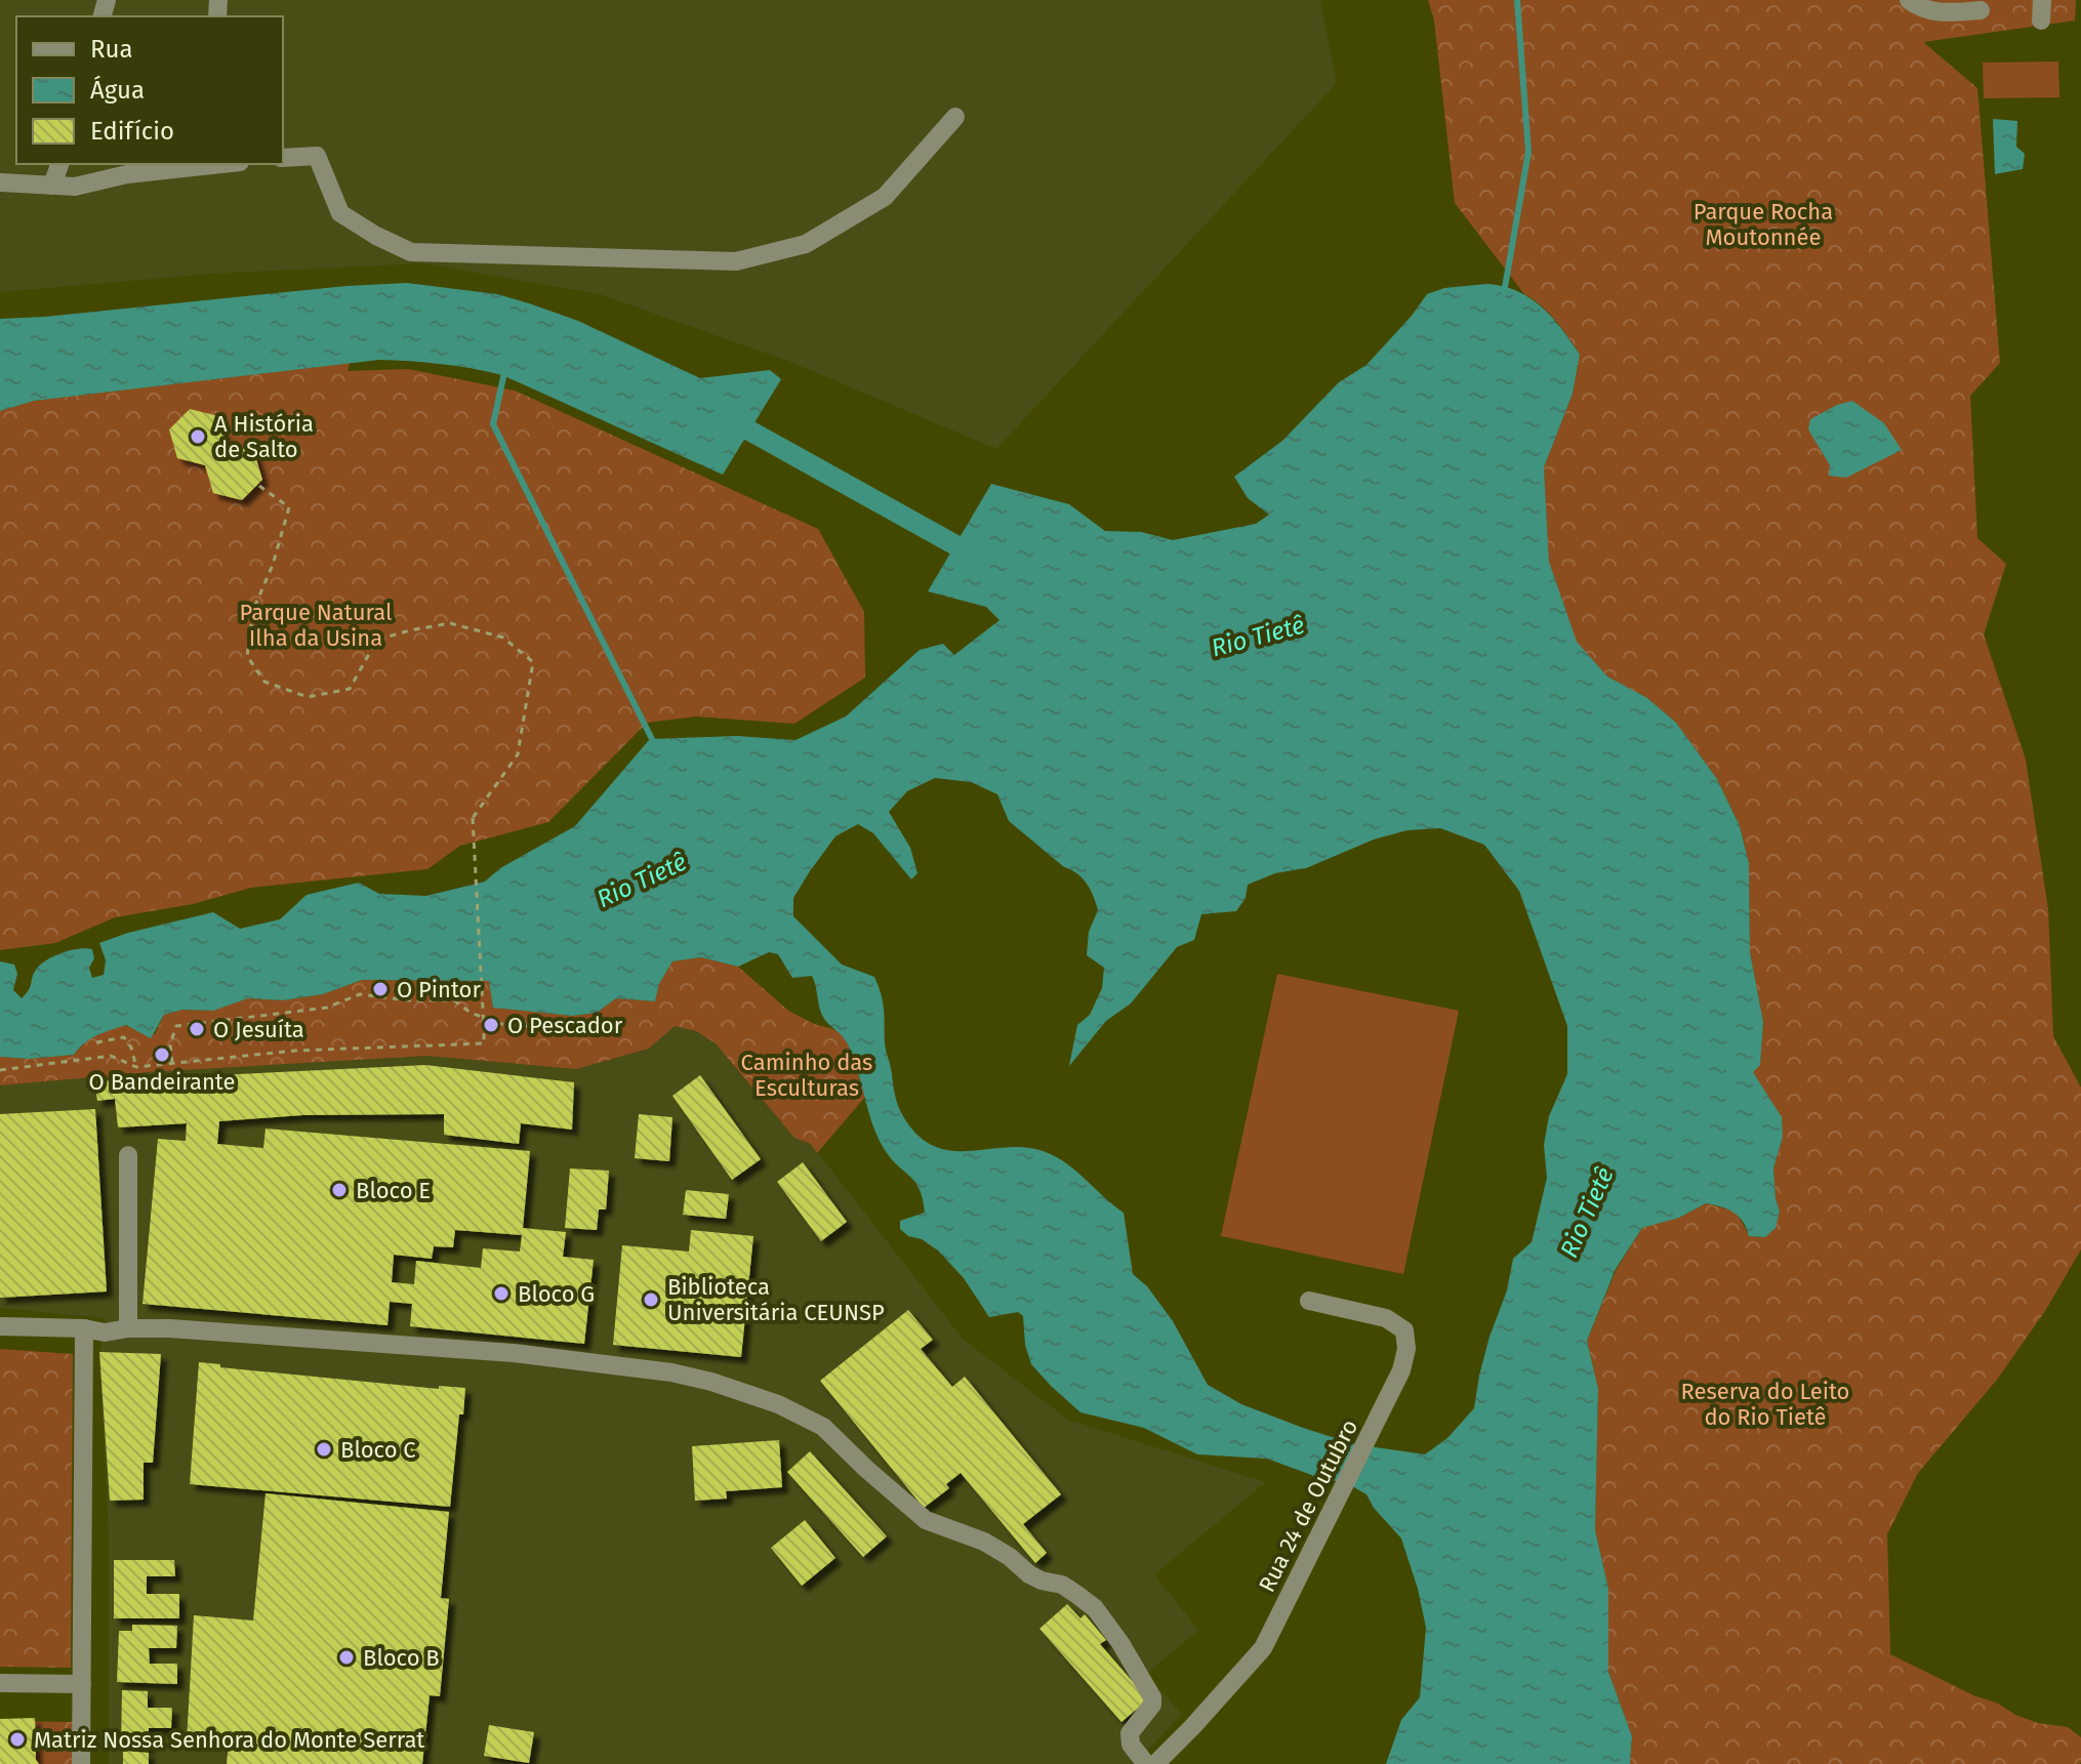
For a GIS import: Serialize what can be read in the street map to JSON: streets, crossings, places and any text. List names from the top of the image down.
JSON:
{
  "streets": {
    "street": ["Rua 24 de Outubro"]
  },
  "water": ["Rio Tietê"],
  "parks": [
    "Parque Rocha Moutonnée",
    "Parque Natural Ilha da Usina",
    "Caminho das Esculturas",
    "Reserva do Leito do Rio Tietê"
  ],
  "places": [
    "A História de Salto",
    "O Pintor",
    "O Pescador",
    "O Jesuíta",
    "O Bandeirante",
    "Bloco E",
    "Bloco G",
    "Biblioteca Universitária CEUNSP",
    "Bloco C",
    "Bloco B",
    "Matriz Nossa Senhora do Monte Serrat"
  ],
  "legend": ["Rua", "Água", "Edifício"]
}
